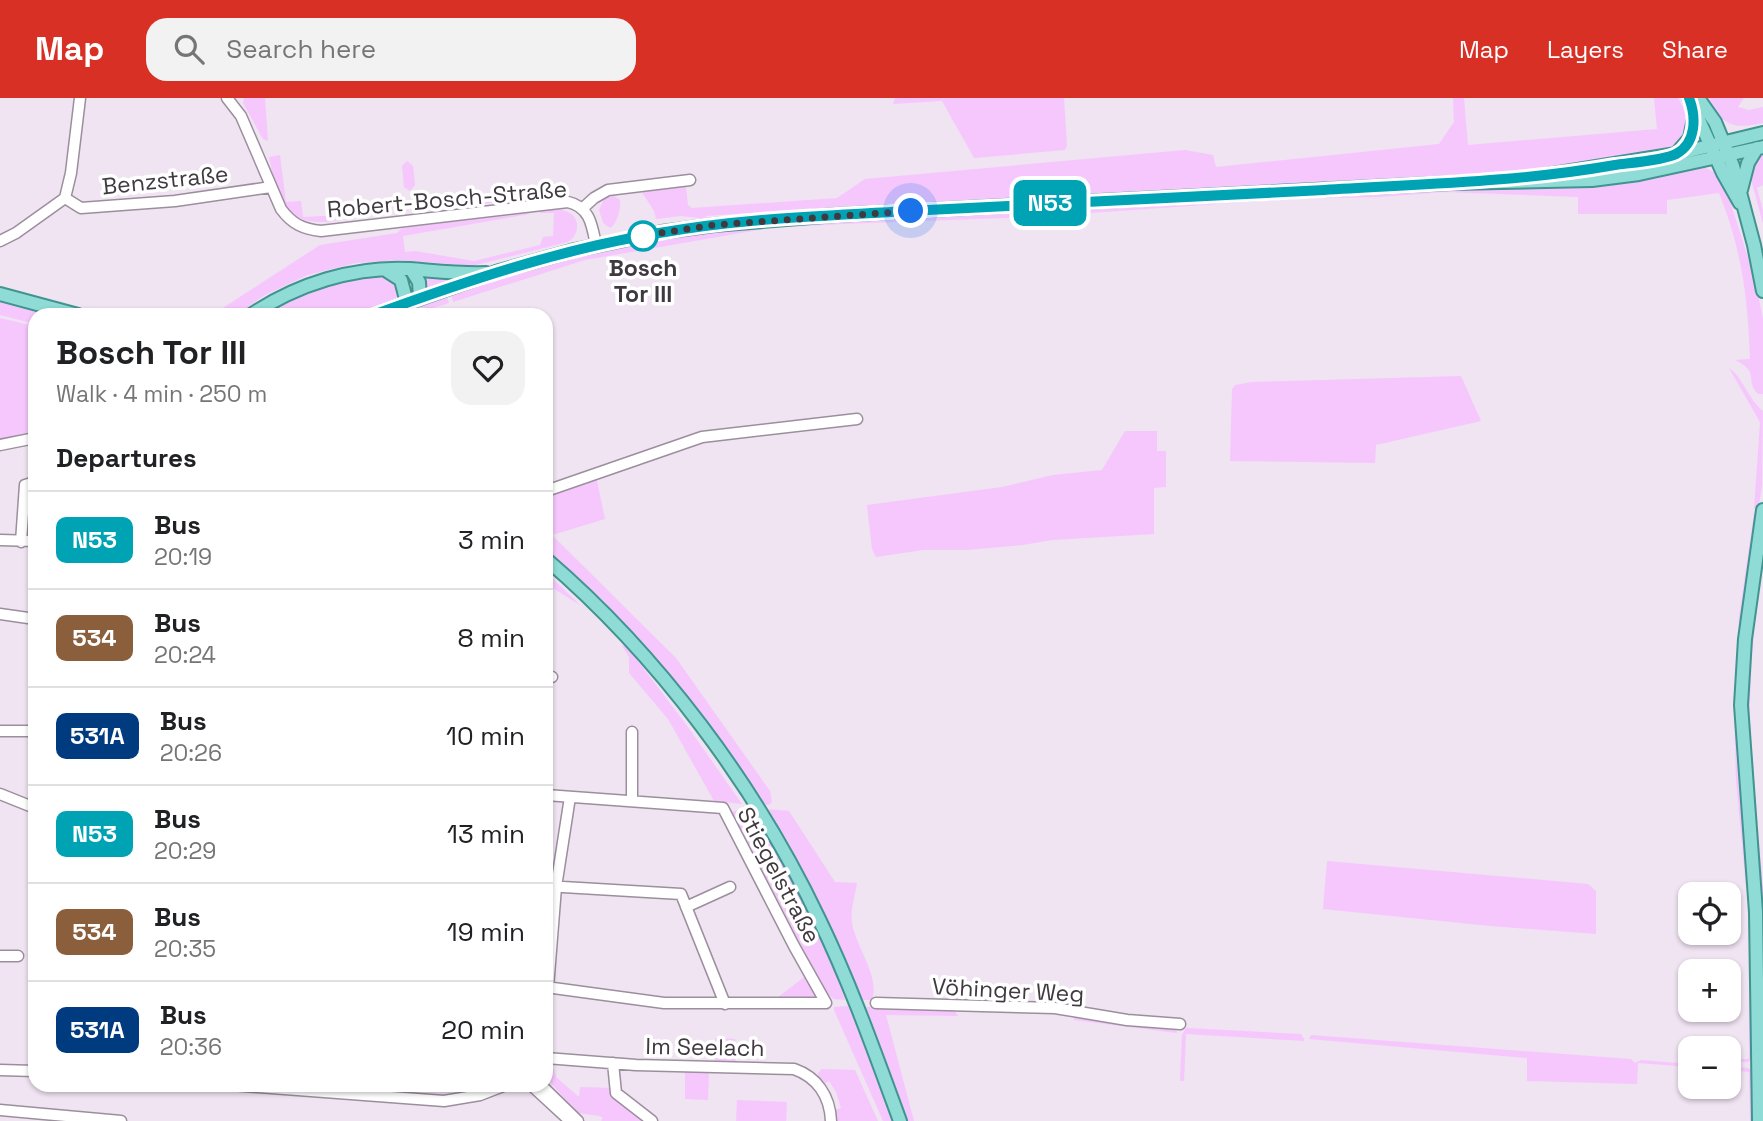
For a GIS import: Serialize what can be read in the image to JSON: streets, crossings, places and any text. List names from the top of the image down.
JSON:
{
  "streets": {
    "street": [
      "Benzstraße",
      "Robert-Bosch-Straße",
      "Stiegelstraße",
      "Vöhinger Weg",
      "Im Seelach"
    ]
  },
  "crossings": [
    ["Benzstraße", "Robert-Bosch-Straße"]
  ],
  "places": ["Bosch Tor III"],
  "lines": ["bus line N53"],
  "page": {
    "header": "Map",
    "search": "Search here",
    "nav": ["Map", "Layers", "Share"],
    "on_map": "N53",
    "heading": [
      ["Bosch Tor III", "Walk · 4 min · 250 m"],
      "Departures"
    ],
    "list": [
      {
        "mark": "N53",
        "name": "Bus",
        "note": "20:19",
        "value": "3 min"
      },
      {
        "mark": "534",
        "name": "Bus",
        "note": "20:24",
        "value": "8 min"
      },
      {
        "mark": "531A",
        "name": "Bus",
        "note": "20:26",
        "value": "10 min"
      },
      {
        "mark": "N53",
        "name": "Bus",
        "note": "20:29",
        "value": "13 min"
      },
      {
        "mark": "534",
        "name": "Bus",
        "note": "20:35",
        "value": "19 min"
      },
      {
        "mark": "531A",
        "name": "Bus",
        "note": "20:36",
        "value": "20 min"
      }
    ],
    "map_buttons": ["+", "−"]
  }
}
